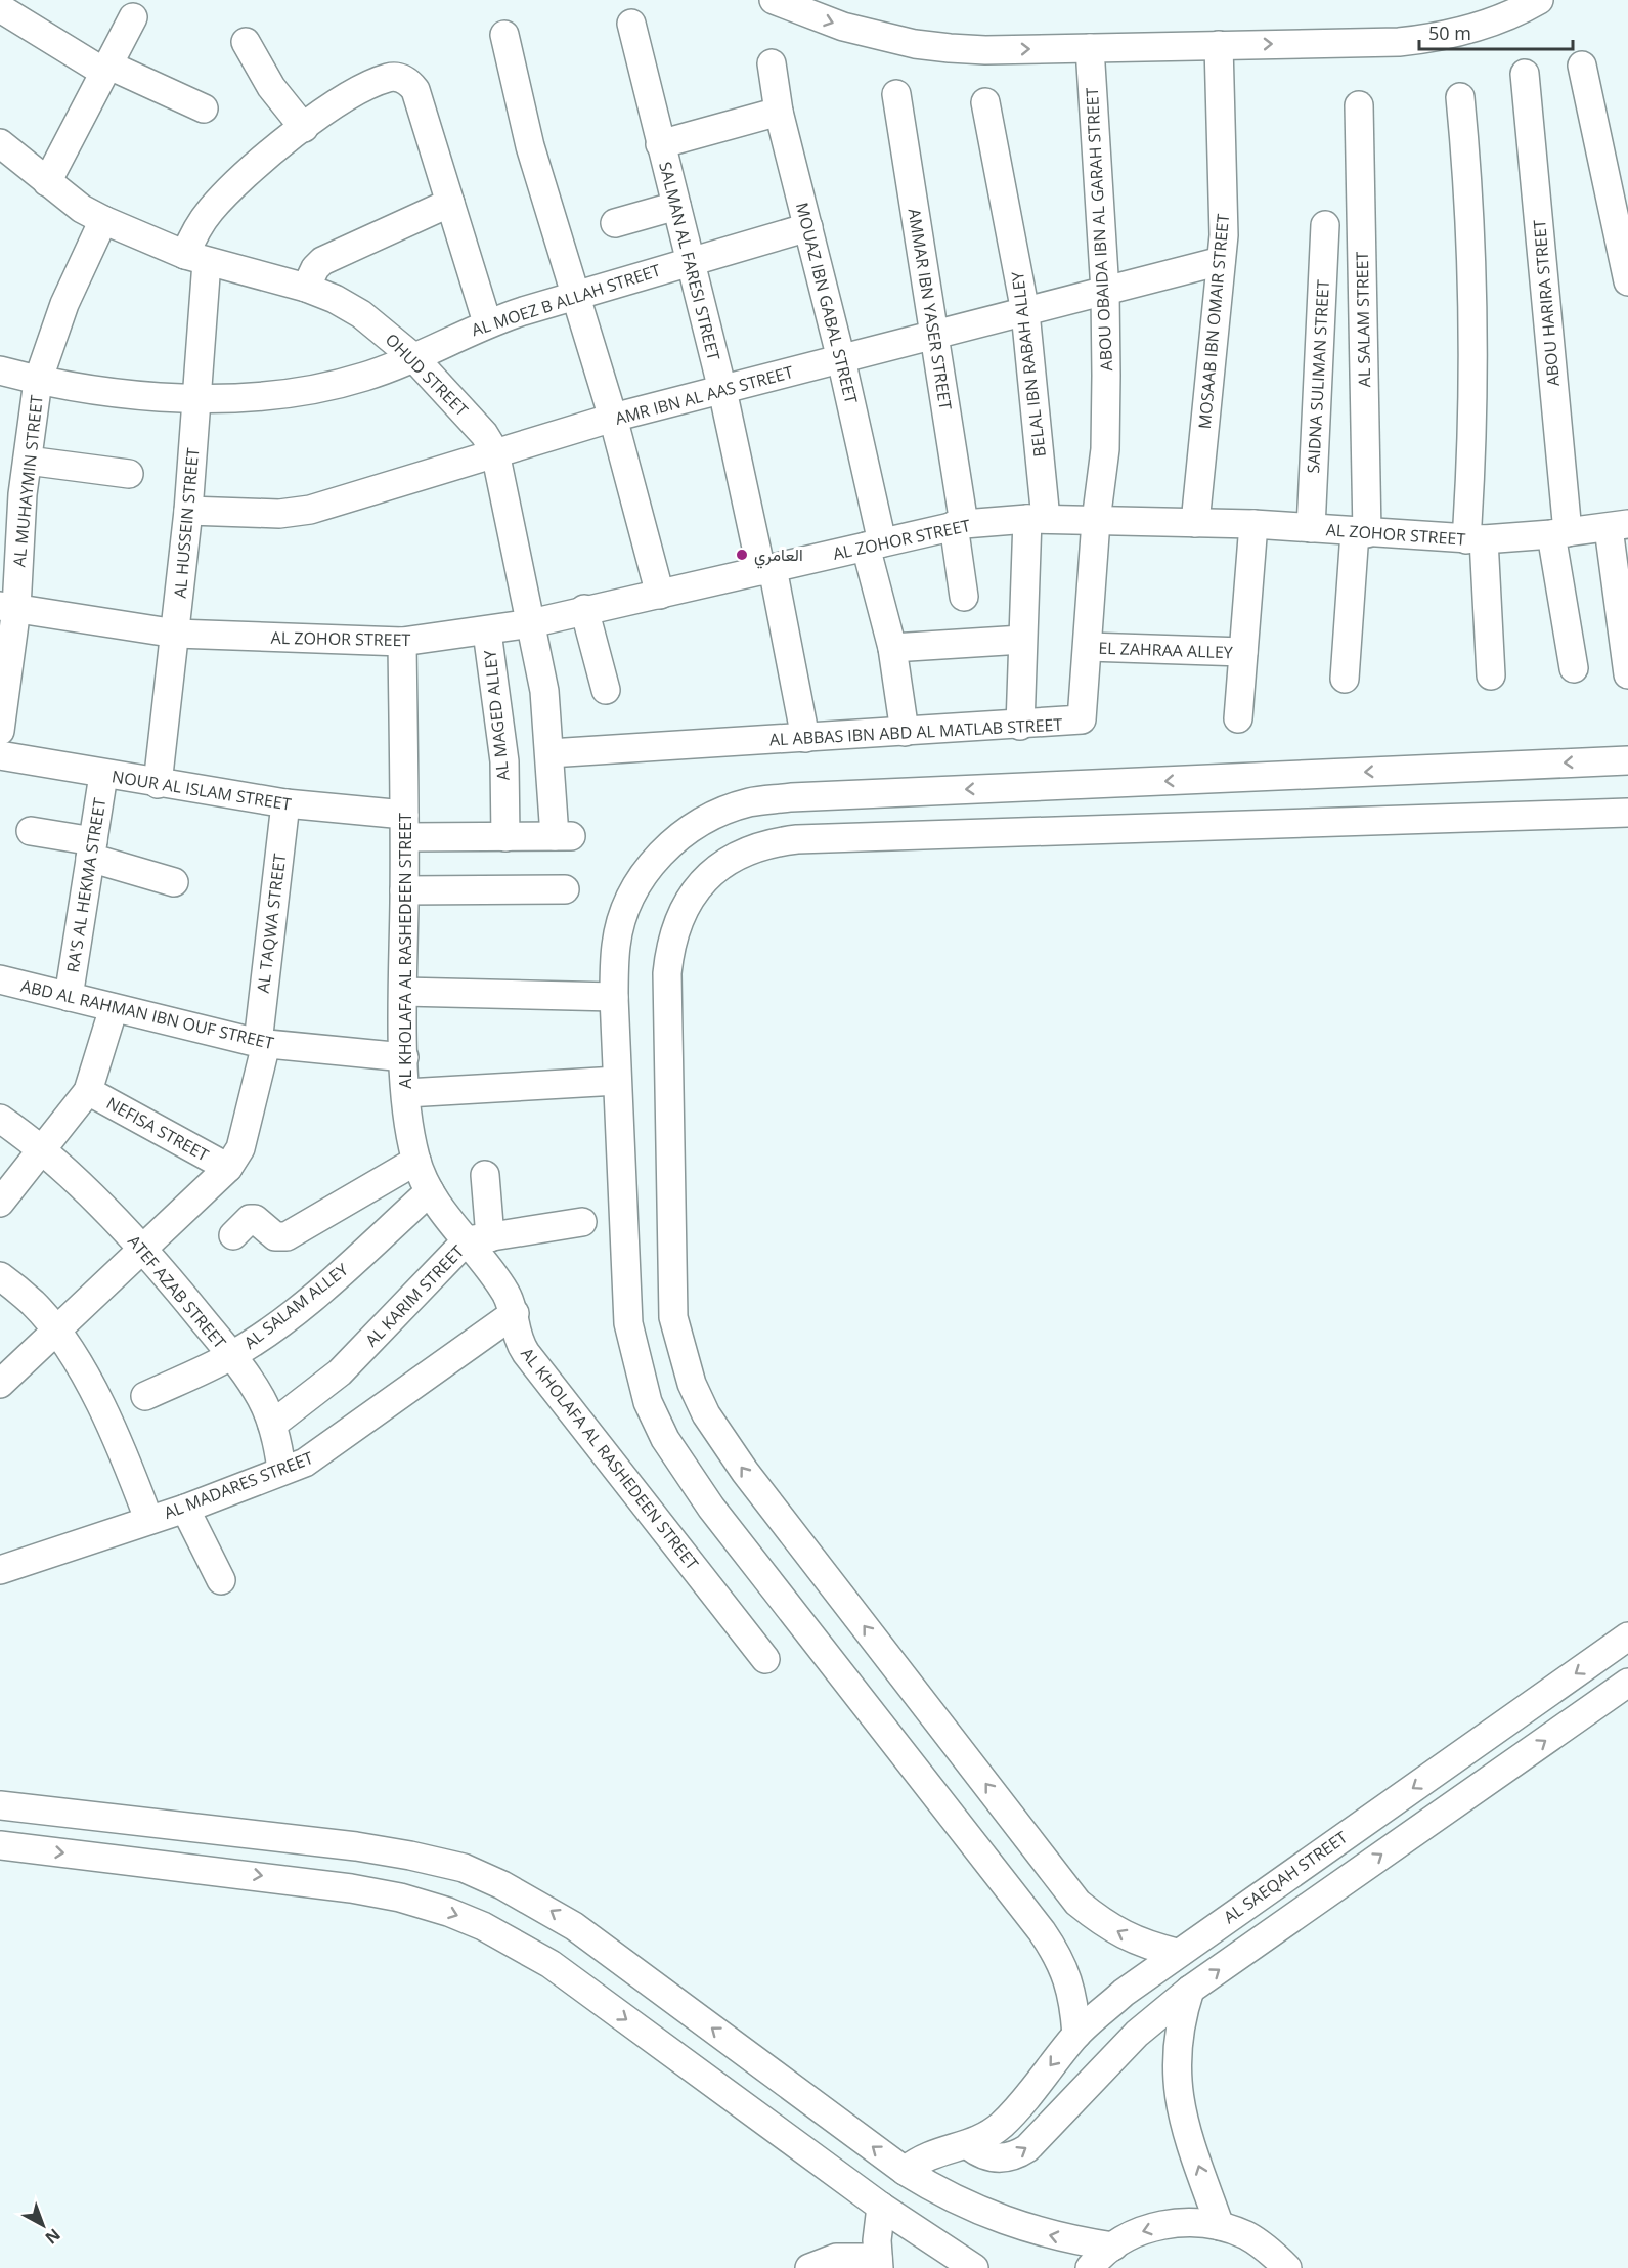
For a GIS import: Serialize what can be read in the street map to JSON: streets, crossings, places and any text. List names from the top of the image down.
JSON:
{
  "streets": {
    "street": [
      "ABOU OBAIDA IBN AL GARAH STREET",
      "SALMAN AL FARESI STREET",
      "AL MOEZ B ALLAH STREET",
      "MOUAZ IBN GABAL STREET",
      "ABOU HARIRA STREET",
      "AMMAR IBN YASER STREET",
      "AL SALAM STREET",
      "MOSAAB IBN OMAIR STREET",
      "BELAL IBN RABAH ALLEY",
      "OHUD STREET",
      "SAIDNA SULIMAN STREET",
      "AMR IBN AL AAS STREET",
      "AL MUHAYMIN STREET",
      "AL HUSSEIN STREET",
      "AL ZOHOR STREET",
      "EL ZAHRAA ALLEY",
      "AL MAGED ALLEY",
      "AL ABBAS IBN ABD AL MATLAB STREET",
      "NOUR AL ISLAM STREET",
      "RA'S AL HEKMA STREET",
      "AL TAQWA STREET",
      "AL KHOLAFA AL RASHEDEEN STREET",
      "ABD AL RAHMAN IBN OUF STREET",
      "NEFISA STREET",
      "ATEF AZAB STREET",
      "AL KARIM STREET",
      "AL SALAM ALLEY",
      "AL MADARES STREET",
      "AL SAEQAH STREET"
    ]
  },
  "crossings": [
    ["ABOU OBAIDA IBN AL GARAH STREET", "AMR IBN AL AAS STREET"],
    ["ABOU OBAIDA IBN AL GARAH STREET", "AL ZOHOR STREET"],
    ["ABOU OBAIDA IBN AL GARAH STREET", "AL ABBAS IBN ABD AL MATLAB STREET"],
    ["SALMAN AL FARESI STREET", "AL MOEZ B ALLAH STREET"],
    ["SALMAN AL FARESI STREET", "AMR IBN AL AAS STREET"],
    ["SALMAN AL FARESI STREET", "AL ZOHOR STREET"],
    ["SALMAN AL FARESI STREET", "AL ABBAS IBN ABD AL MATLAB STREET"],
    ["AL MOEZ B ALLAH STREET", "MOUAZ IBN GABAL STREET"],
    ["AL MOEZ B ALLAH STREET", "OHUD STREET"],
    ["AL MOEZ B ALLAH STREET", "AL MUHAYMIN STREET"],
    ["AL MOEZ B ALLAH STREET", "AL HUSSEIN STREET"],
    ["MOUAZ IBN GABAL STREET", "AMR IBN AL AAS STREET"],
    ["MOUAZ IBN GABAL STREET", "AL ZOHOR STREET"],
    ["MOUAZ IBN GABAL STREET", "AL ABBAS IBN ABD AL MATLAB STREET"],
    ["ABOU HARIRA STREET", "AL ZOHOR STREET"],
    ["AMMAR IBN YASER STREET", "AMR IBN AL AAS STREET"],
    ["AMMAR IBN YASER STREET", "AL ZOHOR STREET"],
    ["AL SALAM STREET", "AL ZOHOR STREET"],
    ["MOSAAB IBN OMAIR STREET", "AMR IBN AL AAS STREET"],
    ["MOSAAB IBN OMAIR STREET", "AL ZOHOR STREET"],
    ["BELAL IBN RABAH ALLEY", "AMR IBN AL AAS STREET"],
    ["BELAL IBN RABAH ALLEY", "AL ZOHOR STREET"],
    ["BELAL IBN RABAH ALLEY", "AL ABBAS IBN ABD AL MATLAB STREET"],
    ["OHUD STREET", "AMR IBN AL AAS STREET"],
    ["OHUD STREET", "AL MUHAYMIN STREET"],
    ["OHUD STREET", "AL HUSSEIN STREET"],
    ["OHUD STREET", "AL ZOHOR STREET"],
    ["OHUD STREET", "AL ABBAS IBN ABD AL MATLAB STREET"],
    ["OHUD STREET", "NOUR AL ISLAM STREET"],
    ["SAIDNA SULIMAN STREET", "AL ZOHOR STREET"],
    ["AMR IBN AL AAS STREET", "AL HUSSEIN STREET"],
    ["AL MUHAYMIN STREET", "AL ZOHOR STREET"],
    ["AL HUSSEIN STREET", "AL ZOHOR STREET"],
    ["AL HUSSEIN STREET", "NOUR AL ISLAM STREET"],
    ["AL ZOHOR STREET", "AL MAGED ALLEY"],
    ["AL ZOHOR STREET", "AL ABBAS IBN ABD AL MATLAB STREET"],
    ["AL ZOHOR STREET", "AL KHOLAFA AL RASHEDEEN STREET"],
    ["EL ZAHRAA ALLEY", "AL ABBAS IBN ABD AL MATLAB STREET"],
    ["AL MAGED ALLEY", "NOUR AL ISLAM STREET"],
    ["NOUR AL ISLAM STREET", "RA'S AL HEKMA STREET"],
    ["NOUR AL ISLAM STREET", "AL TAQWA STREET"],
    ["NOUR AL ISLAM STREET", "AL KHOLAFA AL RASHEDEEN STREET"],
    ["RA'S AL HEKMA STREET", "ABD AL RAHMAN IBN OUF STREET"],
    ["AL TAQWA STREET", "ABD AL RAHMAN IBN OUF STREET"],
    ["AL TAQWA STREET", "NEFISA STREET"],
    ["AL TAQWA STREET", "ATEF AZAB STREET"],
    ["AL KHOLAFA AL RASHEDEEN STREET", "ABD AL RAHMAN IBN OUF STREET"],
    ["AL KHOLAFA AL RASHEDEEN STREET", "AL KARIM STREET"],
    ["AL KHOLAFA AL RASHEDEEN STREET", "AL SALAM ALLEY"],
    ["AL KHOLAFA AL RASHEDEEN STREET", "AL MADARES STREET"],
    ["ATEF AZAB STREET", "AL KARIM STREET"],
    ["ATEF AZAB STREET", "AL SALAM ALLEY"],
    ["ATEF AZAB STREET", "AL MADARES STREET"]
  ],
  "places": ["العامري"],
  "scale_bar": "50 m",
  "north": "bottom right"
}
